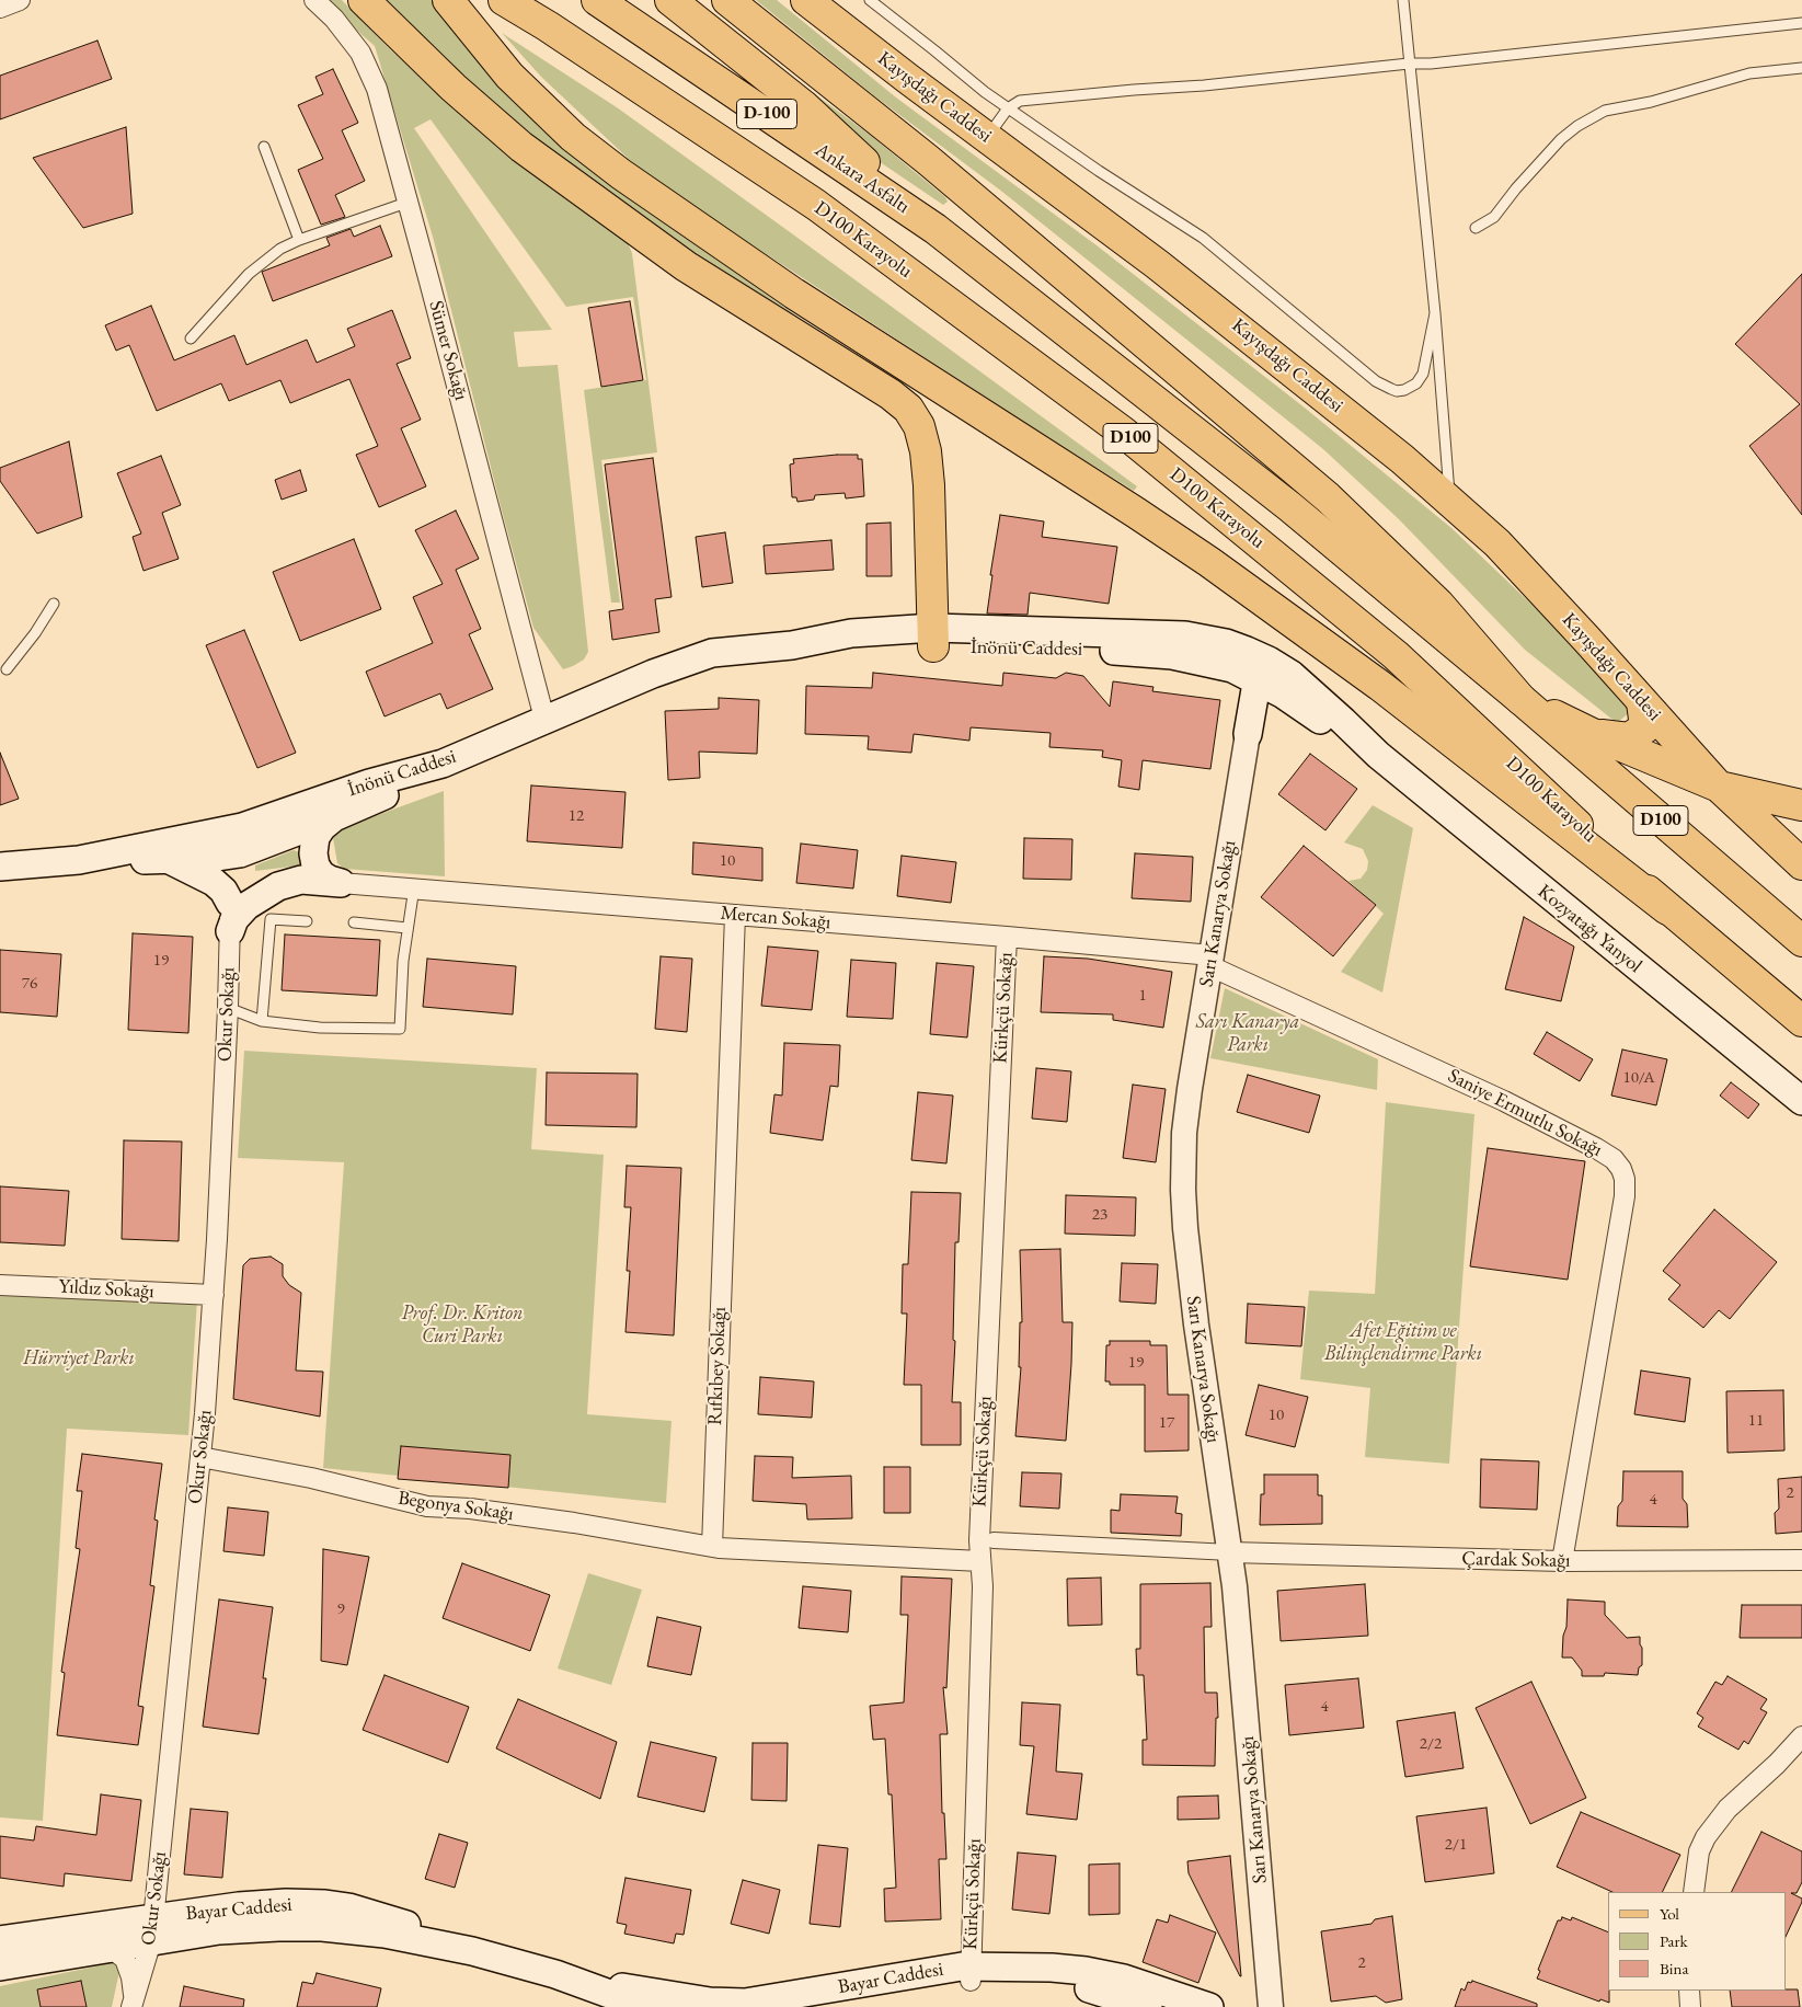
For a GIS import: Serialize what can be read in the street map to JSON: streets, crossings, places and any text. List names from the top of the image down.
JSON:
{
  "streets": {
    "main road": [
      "Kayışdağı Caddesi",
      "D-100",
      "Ankara Asfaltı",
      "D100 Karayolu",
      "D100",
      "İnönü Caddesi",
      "Kozyatağı Yanyol",
      "Bayar Caddesi"
    ],
    "street": [
      "Sümer Sokağı",
      "Sarı Kanarya Sokağı",
      "Mercan Sokağı",
      "Kürkçü Sokağı",
      "Okur Sokağı",
      "Saniye Ermutlu Sokağı",
      "Yıldız Sokağı",
      "Rıfkıbey Sokağı",
      "Begonya Sokağı",
      "Çardak Sokağı"
    ]
  },
  "crossings": [
    ["Kayışdağı Caddesi", "D100"],
    ["Ankara Asfaltı", "D100"],
    ["Sümer Sokağı", "İnönü Caddesi"],
    ["Sarı Kanarya Sokağı", "Mercan Sokağı"],
    ["Sarı Kanarya Sokağı", "Saniye Ermutlu Sokağı"],
    ["Sarı Kanarya Sokağı", "Çardak Sokağı"],
    ["Mercan Sokağı", "Kürkçü Sokağı"],
    ["Mercan Sokağı", "Saniye Ermutlu Sokağı"],
    ["Mercan Sokağı", "Rıfkıbey Sokağı"],
    ["Kürkçü Sokağı", "Bayar Caddesi"],
    ["Okur Sokağı", "Yıldız Sokağı"],
    ["Okur Sokağı", "Begonya Sokağı"],
    ["Okur Sokağı", "Bayar Caddesi"],
    ["Saniye Ermutlu Sokağı", "Çardak Sokağı"],
    ["Rıfkıbey Sokağı", "Begonya Sokağı"]
  ],
  "parks": [
    "Sarı Kanarya Parkı",
    "Prof. Dr. Kriton Curi Parkı",
    "Afet Eğitim ve Bilinçlendirme Parkı",
    "Hürriyet Parkı"
  ],
  "house_numbers": [
    "12",
    "10",
    "19",
    "76",
    "1",
    "10/A",
    "23",
    "19",
    "10",
    "11",
    "17",
    "2",
    "4",
    "9",
    "4",
    "2/2",
    "2/1",
    "2"
  ],
  "legend": ["Yol", "Park", "Bina"]
}
